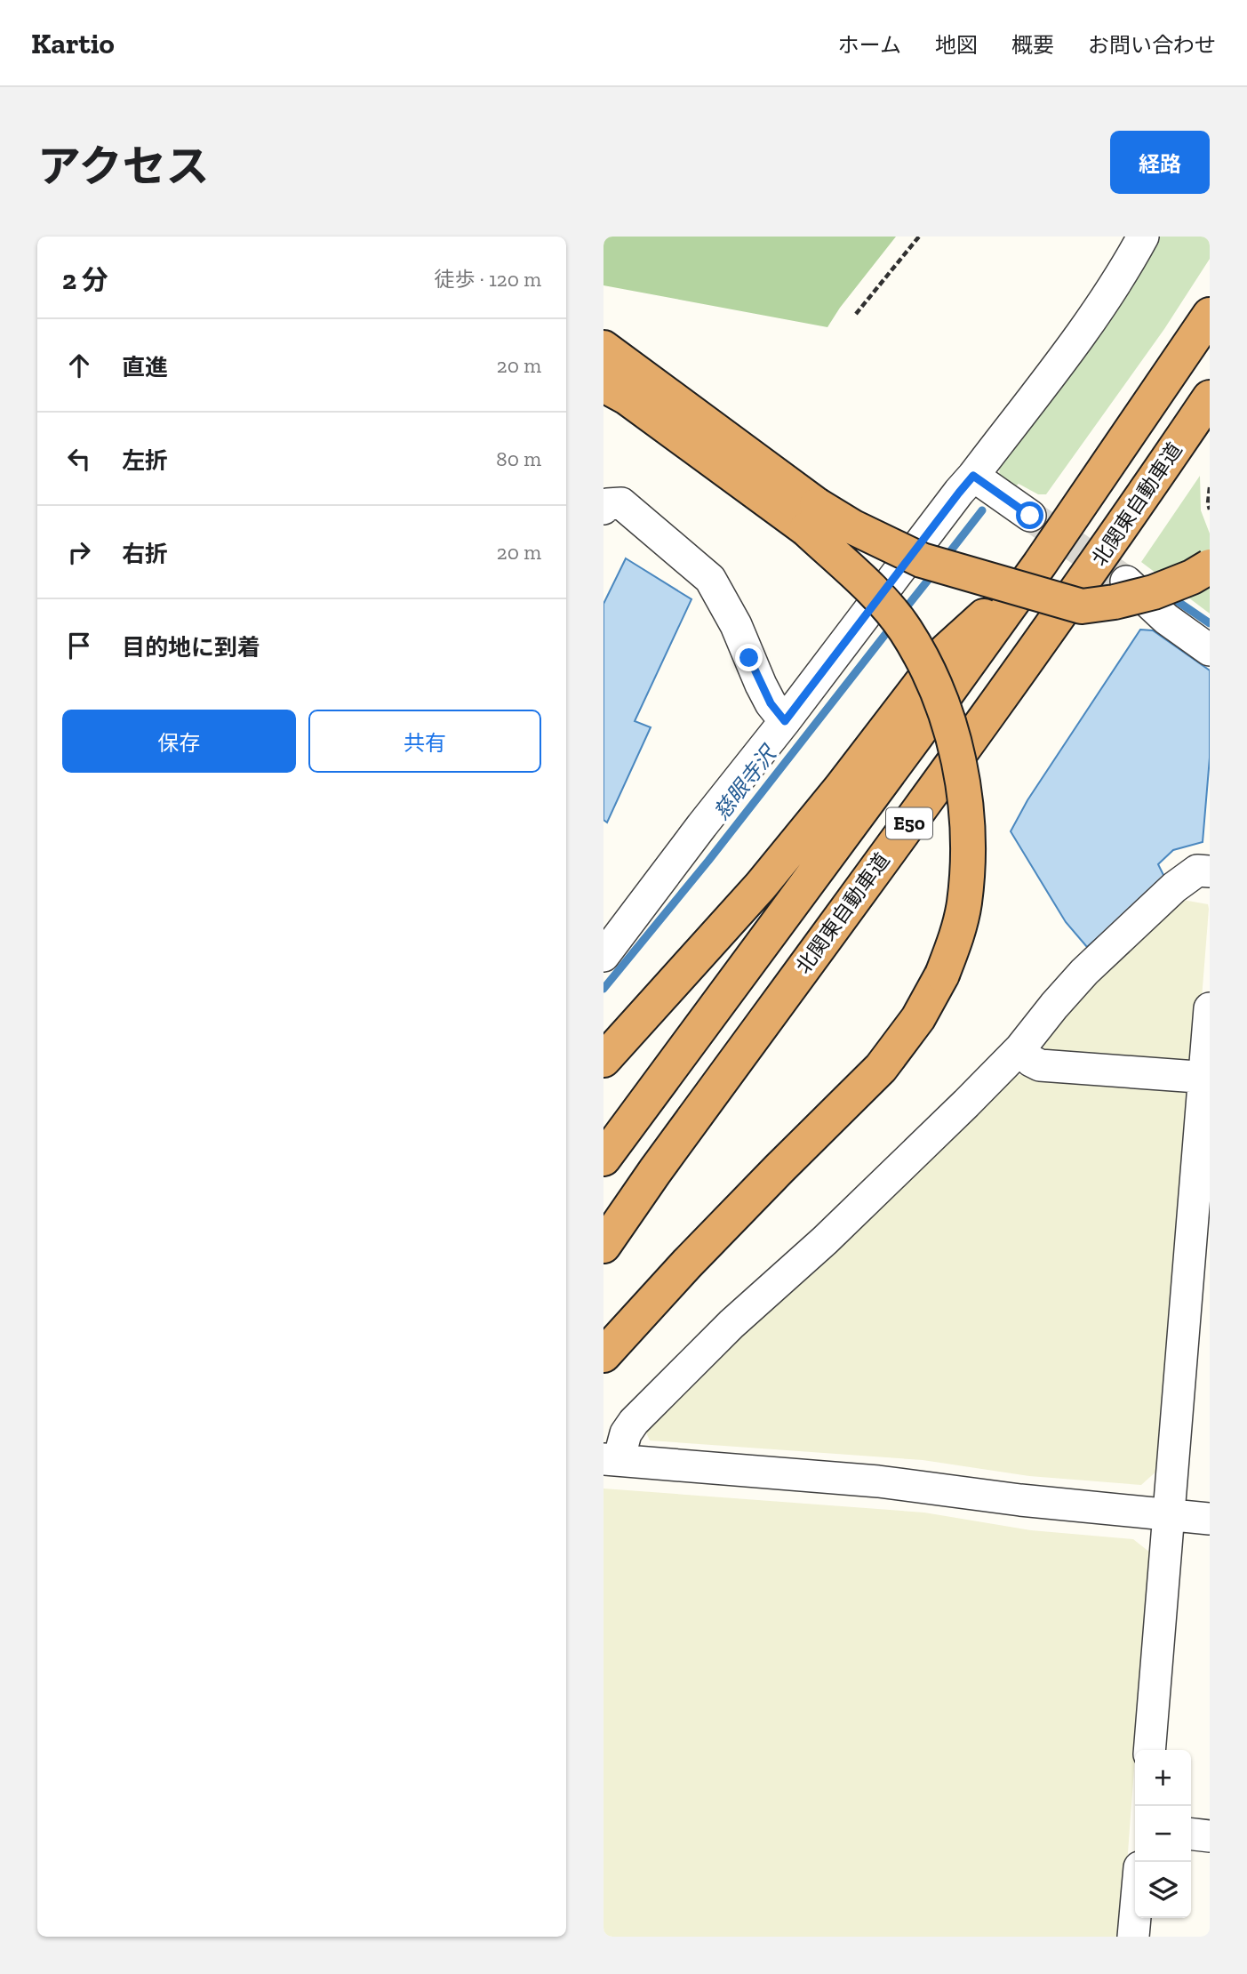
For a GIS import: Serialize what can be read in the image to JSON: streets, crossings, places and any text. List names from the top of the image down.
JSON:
{
  "streets": {
    "highway": ["北関東自動車道", "E50"]
  },
  "water": ["慈眼寺沢"],
  "page": {
    "header": "Kartio",
    "nav": [
      "ホーム",
      "地図",
      "概要",
      "お問い合わせ"
    ],
    "title": "アクセス",
    "buttons": [
      "経路",
      ["保存", "共有"]
    ],
    "heading": ["2 分", "徒歩 · 120 m"],
    "list": [
      ["直進", "20 m"],
      ["左折", "80 m"],
      ["右折", "20 m"],
      "目的地に到着"
    ],
    "map_buttons": ["+", "−"]
  }
}
